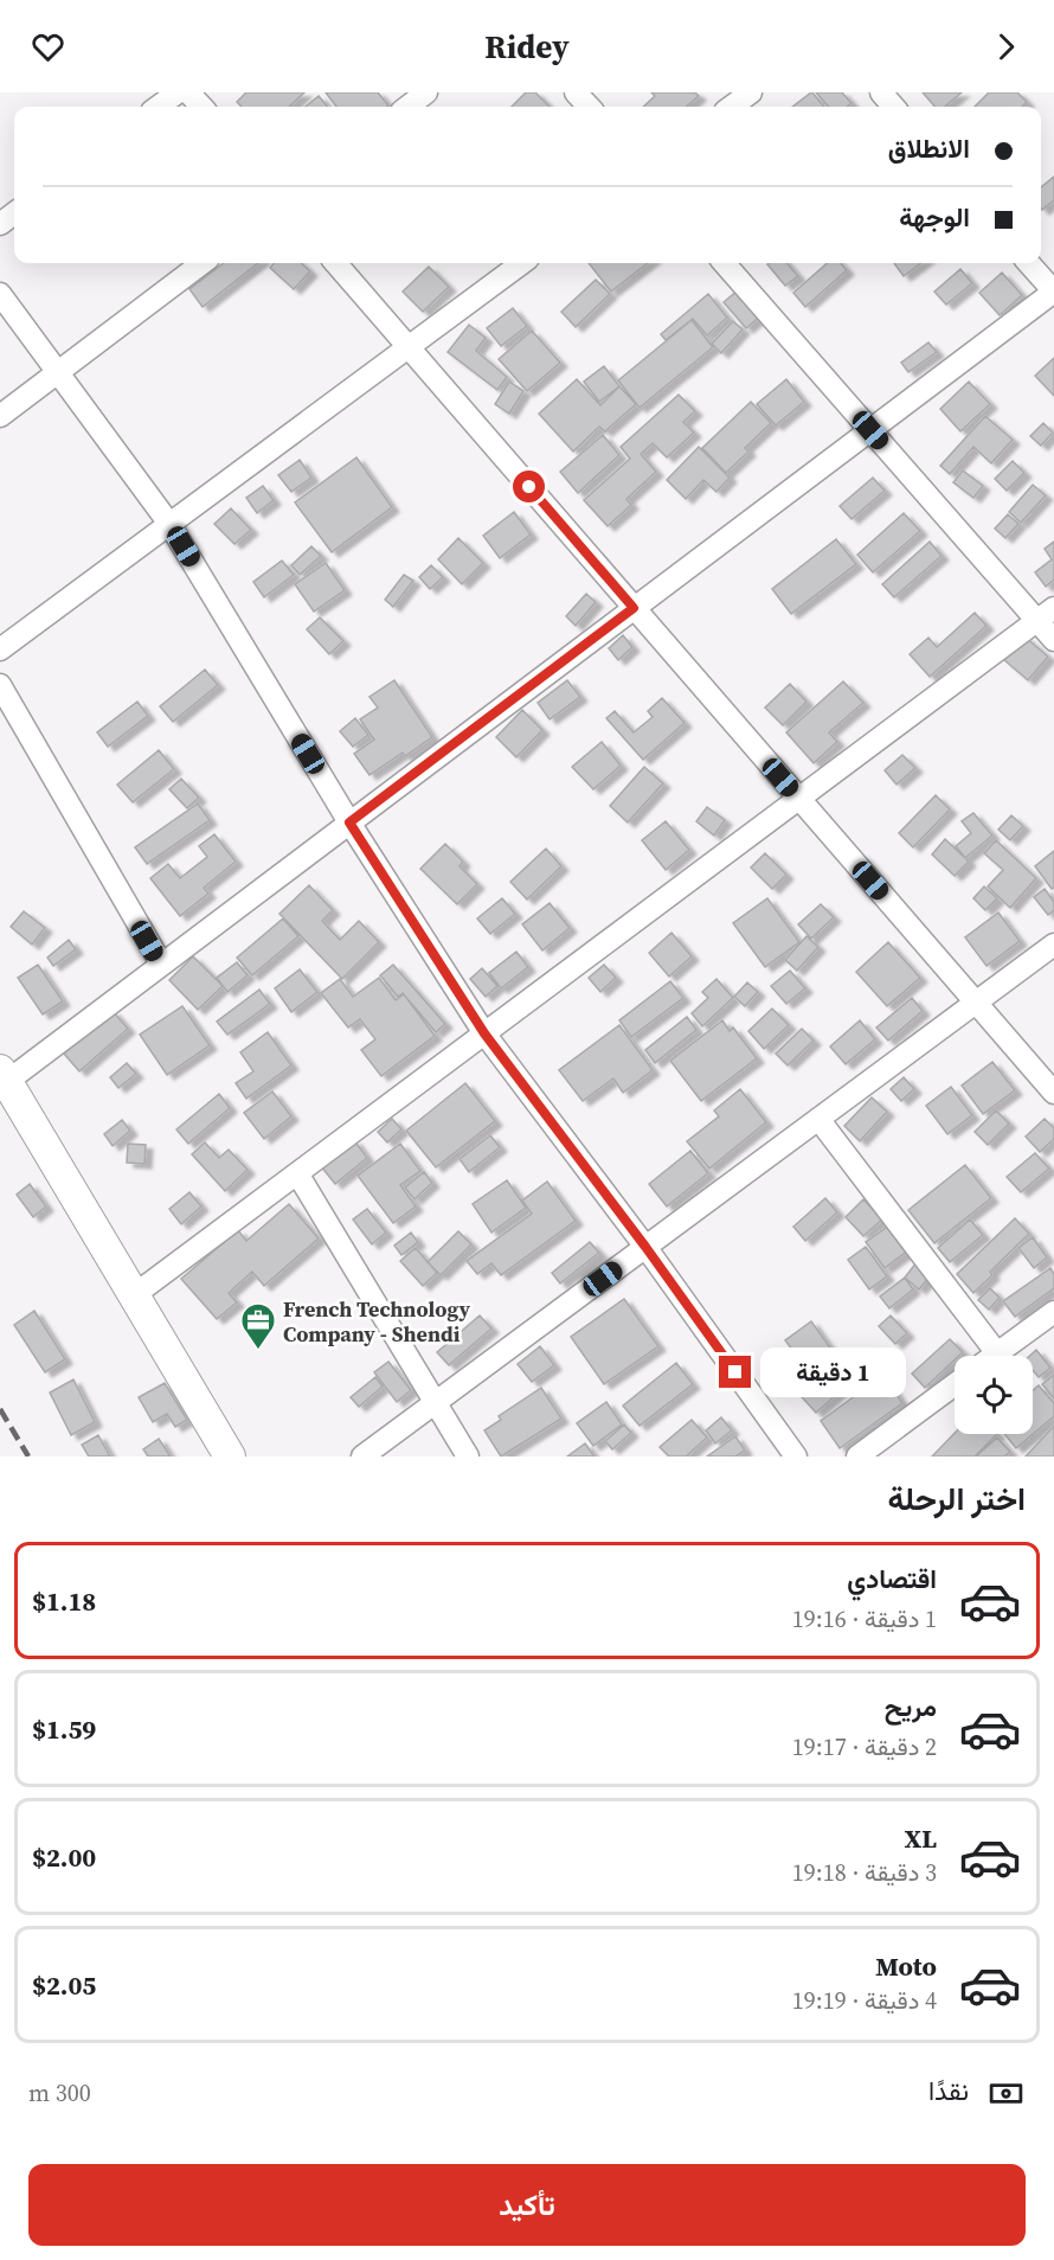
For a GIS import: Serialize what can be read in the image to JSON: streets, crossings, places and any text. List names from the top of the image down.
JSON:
{
  "places": {
    "office": ["French Technology Company - Shendi"]
  },
  "page": {
    "header": "Ridey",
    "banner": ["الانطلاق", "الوجهة"],
    "bubble": "1 دقيقة",
    "heading": "اختر الرحلة",
    "list": [
      {
        "name": "اقتصادي",
        "note": "1 دقيقة · 19:16",
        "value": "$1.18"
      },
      {
        "name": "مريح",
        "note": "2 دقيقة · 19:17",
        "value": "$1.59"
      },
      {
        "name": "XL",
        "note": "3 دقيقة · 19:18",
        "value": "$2.00"
      },
      {
        "name": "Moto",
        "note": "4 دقيقة · 19:19",
        "value": "$2.05"
      }
    ],
    "pay": ["نقدًا", "300 m"],
    "buttons": "تأكيد"
  }
}
